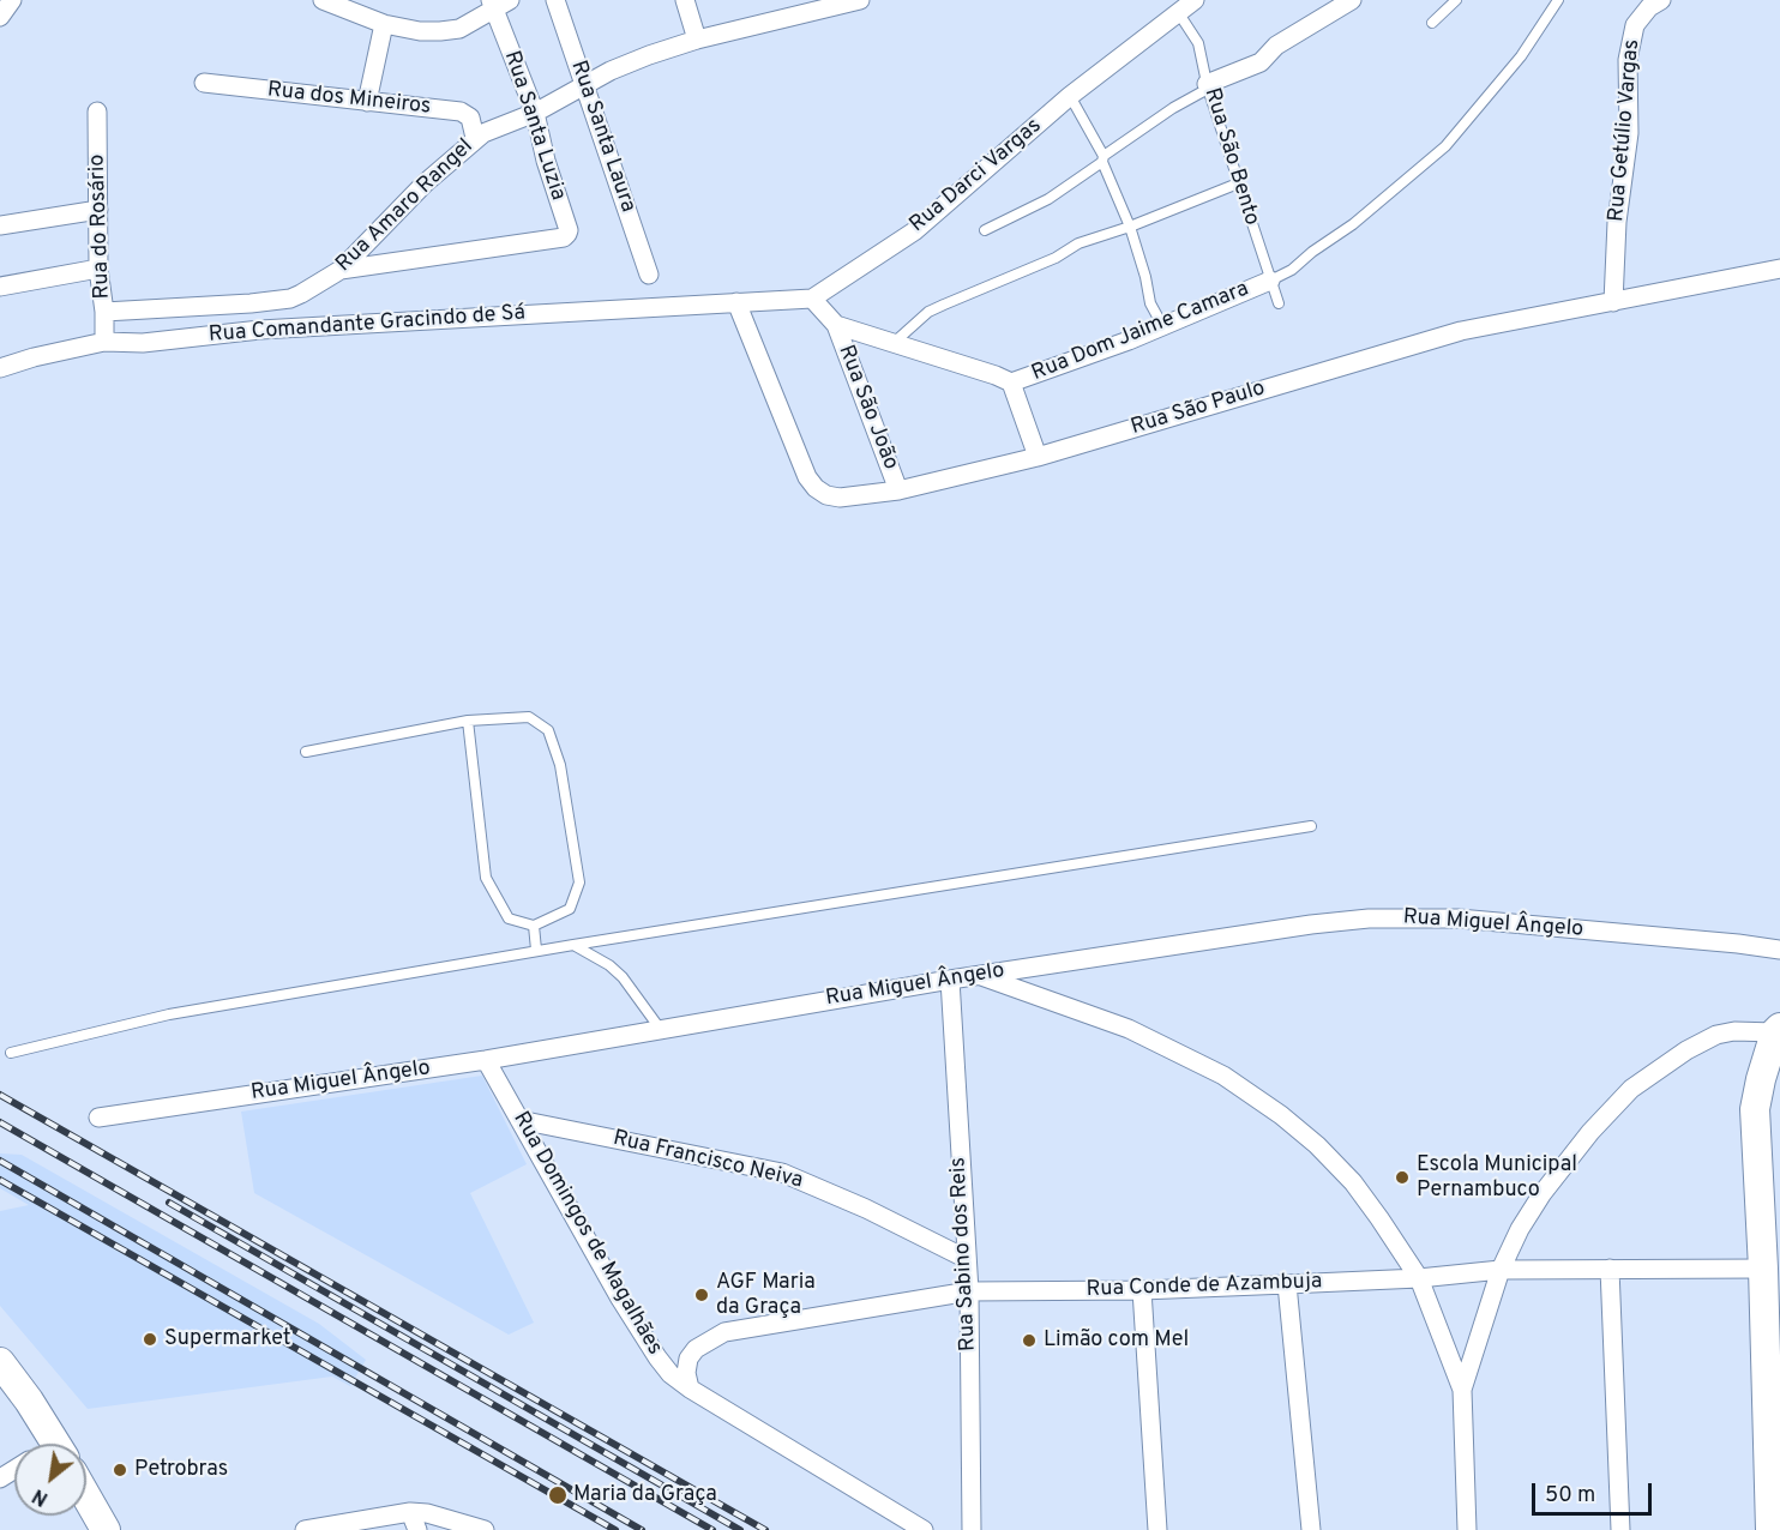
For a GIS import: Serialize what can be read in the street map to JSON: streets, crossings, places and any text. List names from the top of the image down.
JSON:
{
  "streets": {
    "street": [
      "Rua dos Mineiros",
      "Rua Santa Luzia",
      "Rua Getúlio Vargas",
      "Rua Santa Laura",
      "Rua Darci Vargas",
      "Rua Amaro Rangel",
      "Rua do Rosário",
      "Rua Comandante Gracindo de Sá",
      "Rua Dom Jaime Camara",
      "Rua São João",
      "Rua São Paulo",
      "Rua Miguel Ângelo",
      "Rua Francisco Neiva",
      "Rua Domingos de Magalhães",
      "Rua Sabino dos Reis",
      "Rua Conde de Azambuja"
    ],
    "lane": ["Rua São Bento"]
  },
  "crossings": [
    ["Rua dos Mineiros", "Rua Amaro Rangel"],
    ["Rua Santa Luzia", "Rua Amaro Rangel"],
    ["Rua Getúlio Vargas", "Rua São Paulo"],
    ["Rua Santa Laura", "Rua Amaro Rangel"],
    ["Rua São Bento", "Rua Darci Vargas"],
    ["Rua São Bento", "Rua Dom Jaime Camara"],
    ["Rua Amaro Rangel", "Rua do Rosário"],
    ["Rua do Rosário", "Rua Comandante Gracindo de Sá"],
    ["Rua Comandante Gracindo de Sá", "Rua São Paulo"],
    ["Rua São João", "Rua São Paulo"],
    ["Rua Miguel Ângelo", "Rua Domingos de Magalhães"],
    ["Rua Miguel Ângelo", "Rua Sabino dos Reis"],
    ["Rua Francisco Neiva", "Rua Domingos de Magalhães"],
    ["Rua Francisco Neiva", "Rua Sabino dos Reis"],
    ["Rua Domingos de Magalhães", "Rua Conde de Azambuja"],
    ["Rua Sabino dos Reis", "Rua Conde de Azambuja"]
  ],
  "places": [
    "Escola Municipal Pernambuco",
    "AGF Maria da Graça",
    "Supermarket",
    "Limão com Mel",
    "Petrobras",
    "Maria da Graça"
  ],
  "scale_bar": "50 m",
  "north": "bottom left"
}
